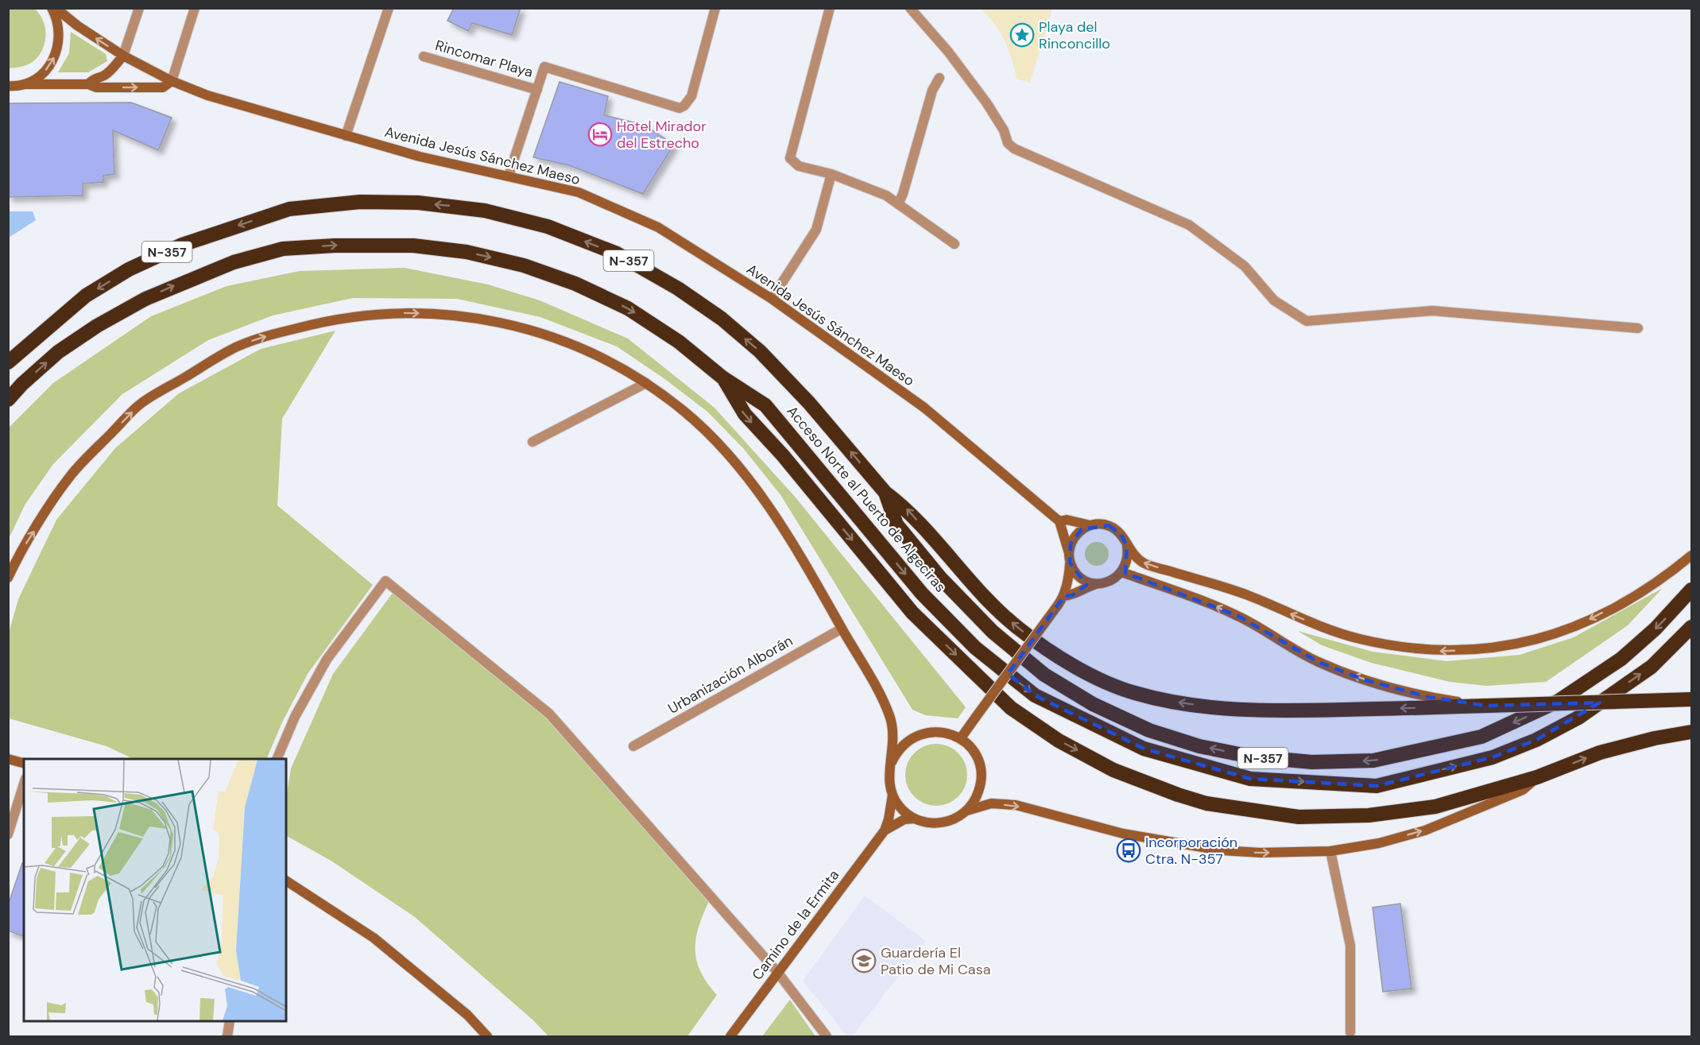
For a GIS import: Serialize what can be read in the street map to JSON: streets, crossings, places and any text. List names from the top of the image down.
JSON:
{
  "streets": {
    "highway": ["N-357", "Acceso Norte al Puerto de Algeciras"],
    "street": [
      "Rincomar Playa",
      "Avenida Jesús Sánchez Maeso",
      "Urbanización Alborán",
      "Camino de la Ermita"
    ]
  },
  "places": {
    "place": ["Playa del Rinconcillo"],
    "hotel": ["Hotel Mirador del Estrecho"],
    "bus stop": ["Incorporación Ctra. N-357"],
    "school or university": ["Guardería El Patio de Mi Casa"]
  }
}
